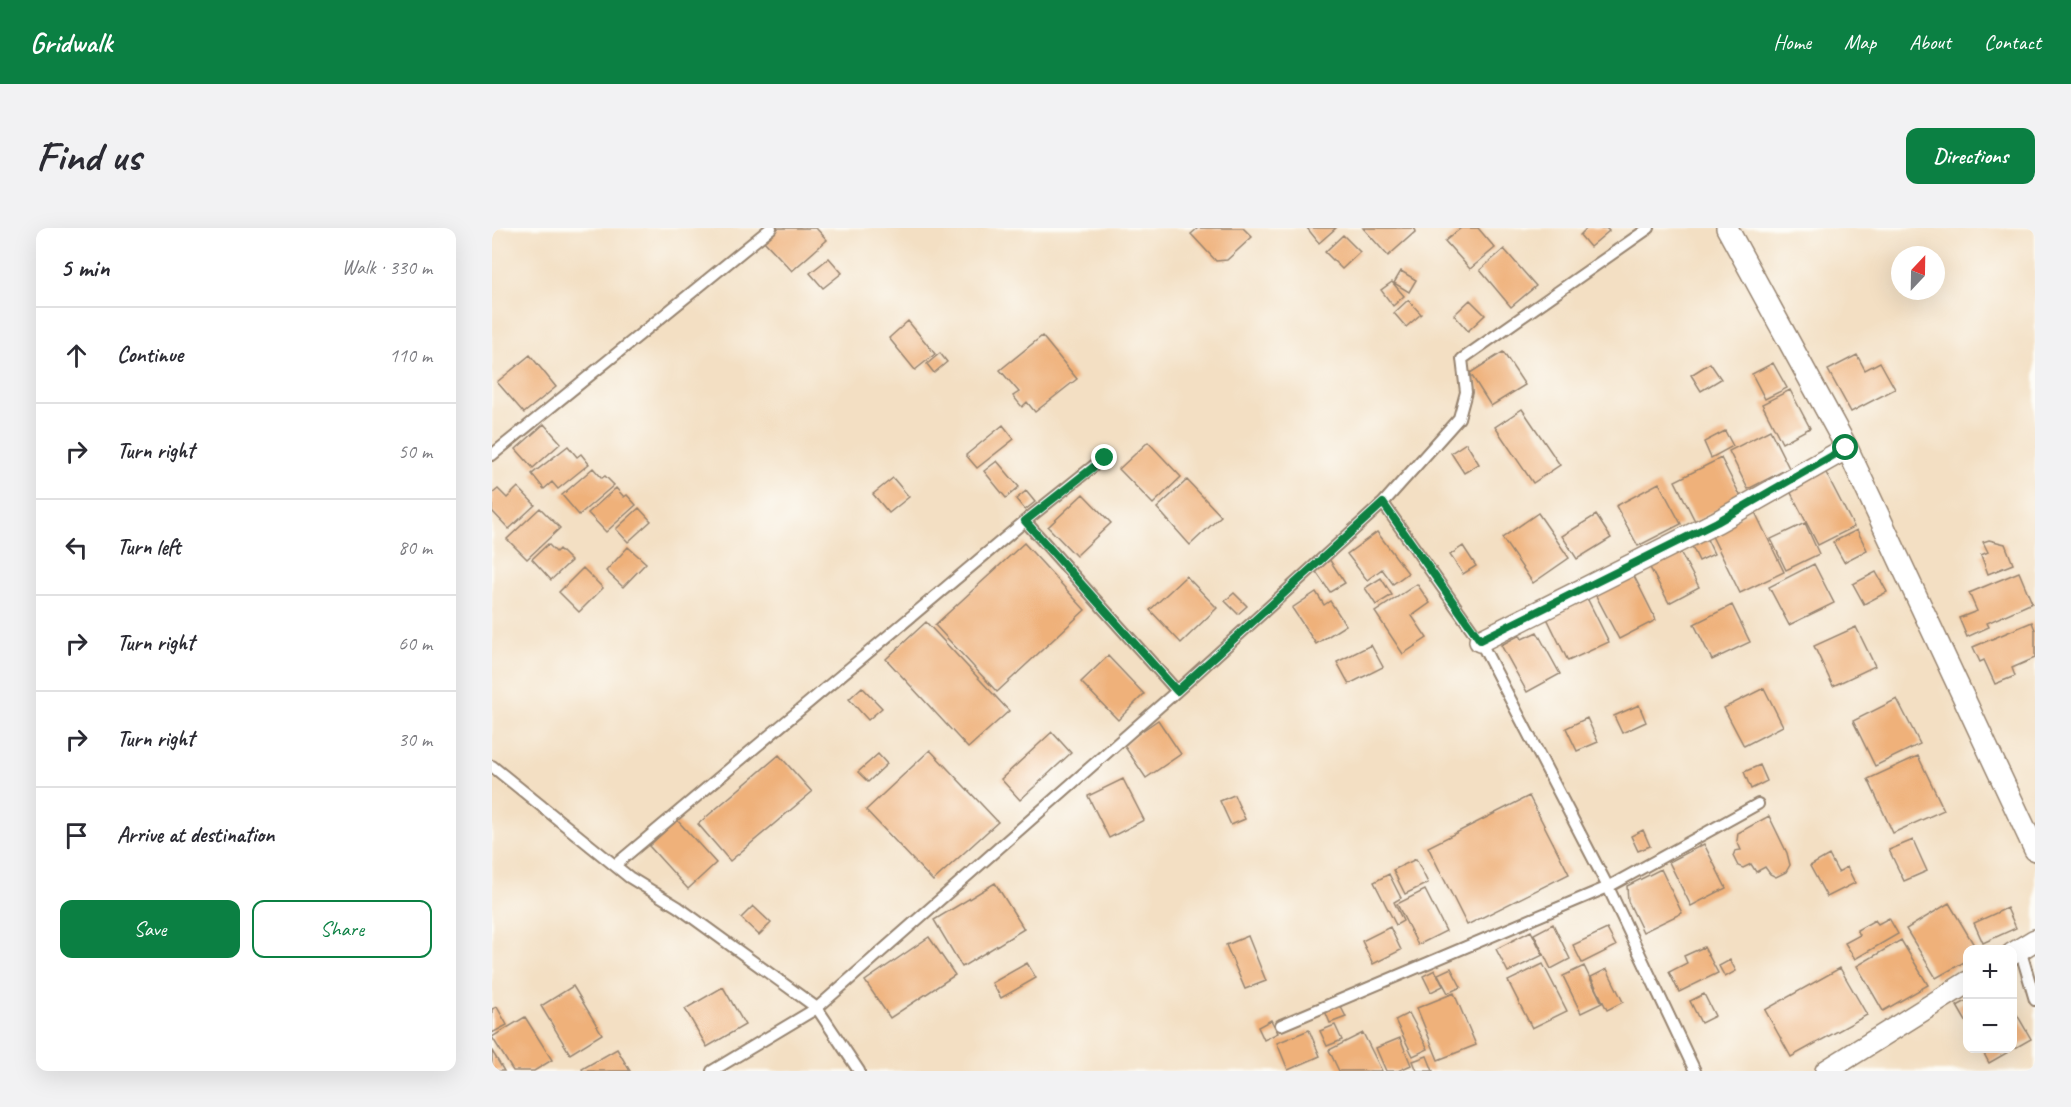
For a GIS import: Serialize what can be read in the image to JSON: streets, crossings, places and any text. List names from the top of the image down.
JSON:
{
  "north": "top",
  "page": {
    "header": "Gridwalk",
    "nav": [
      "Home",
      "Map",
      "About",
      "Contact"
    ],
    "buttons": [
      "Directions",
      ["Save", "Share"]
    ],
    "title": "Find us",
    "heading": ["5 min", "Walk · 330 m"],
    "list": [
      ["Continue", "110 m"],
      ["Turn right", "50 m"],
      ["Turn left", "80 m"],
      ["Turn right", "60 m"],
      ["Turn right", "30 m"],
      "Arrive at destination"
    ],
    "map_buttons": ["+", "−"]
  }
}
